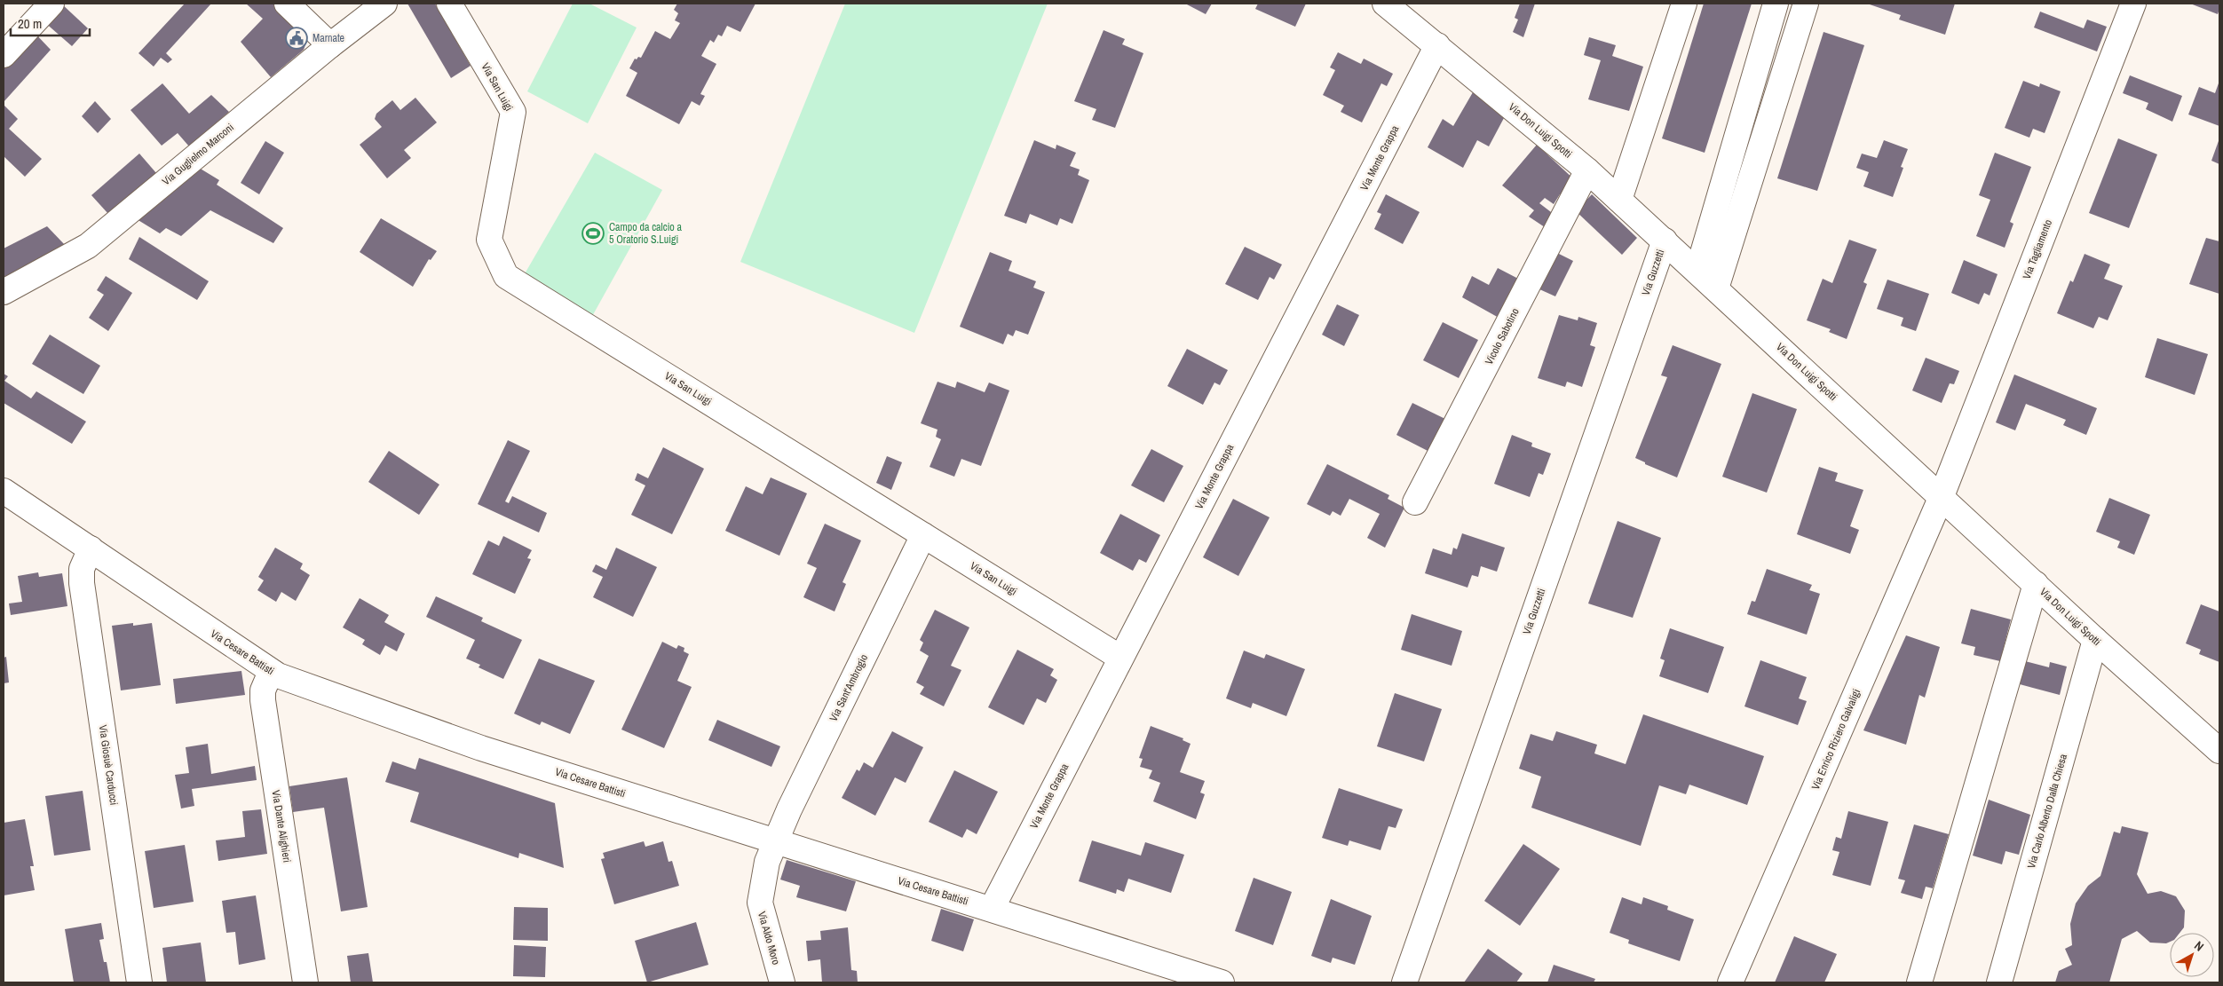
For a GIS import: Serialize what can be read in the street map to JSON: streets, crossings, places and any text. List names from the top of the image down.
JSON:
{
  "streets": {
    "street": [
      "Via San Luigi",
      "Via Don Luigi Spotti",
      "Via Guglielmo Marconi",
      "Via Monte Grappa",
      "Via Tagliamento",
      "Via Guzzetti",
      "Vicolo Sabotino",
      "Via Cesare Battisti",
      "Via Sant'Ambrogio",
      "Via Enrico Riziero Galvaligi",
      "Via Giosuè Carducci",
      "Via Carlo Alberto Dalla Chiesa",
      "Via Dante Alighieri",
      "Via Aldo Moro"
    ]
  },
  "crossings": [
    ["Via San Luigi", "Via Monte Grappa"],
    ["Via San Luigi", "Via Sant'Ambrogio"],
    ["Via Don Luigi Spotti", "Via Monte Grappa"],
    ["Via Don Luigi Spotti", "Via Tagliamento"],
    ["Via Don Luigi Spotti", "Via Guzzetti"],
    ["Via Don Luigi Spotti", "Vicolo Sabotino"],
    ["Via Don Luigi Spotti", "Via Enrico Riziero Galvaligi"],
    ["Via Don Luigi Spotti", "Via Carlo Alberto Dalla Chiesa"],
    ["Via Monte Grappa", "Via Cesare Battisti"],
    ["Via Tagliamento", "Via Enrico Riziero Galvaligi"],
    ["Via Cesare Battisti", "Via Sant'Ambrogio"],
    ["Via Cesare Battisti", "Via Giosuè Carducci"],
    ["Via Cesare Battisti", "Via Dante Alighieri"],
    ["Via Cesare Battisti", "Via Aldo Moro"],
    ["Via Sant'Ambrogio", "Via Aldo Moro"]
  ],
  "places": {
    "public building": ["Marnate"],
    "sports": ["Campo da calcio a 5 Oratorio S.Luigi"]
  },
  "scale_bar": "20 m",
  "north": "top right"
}
